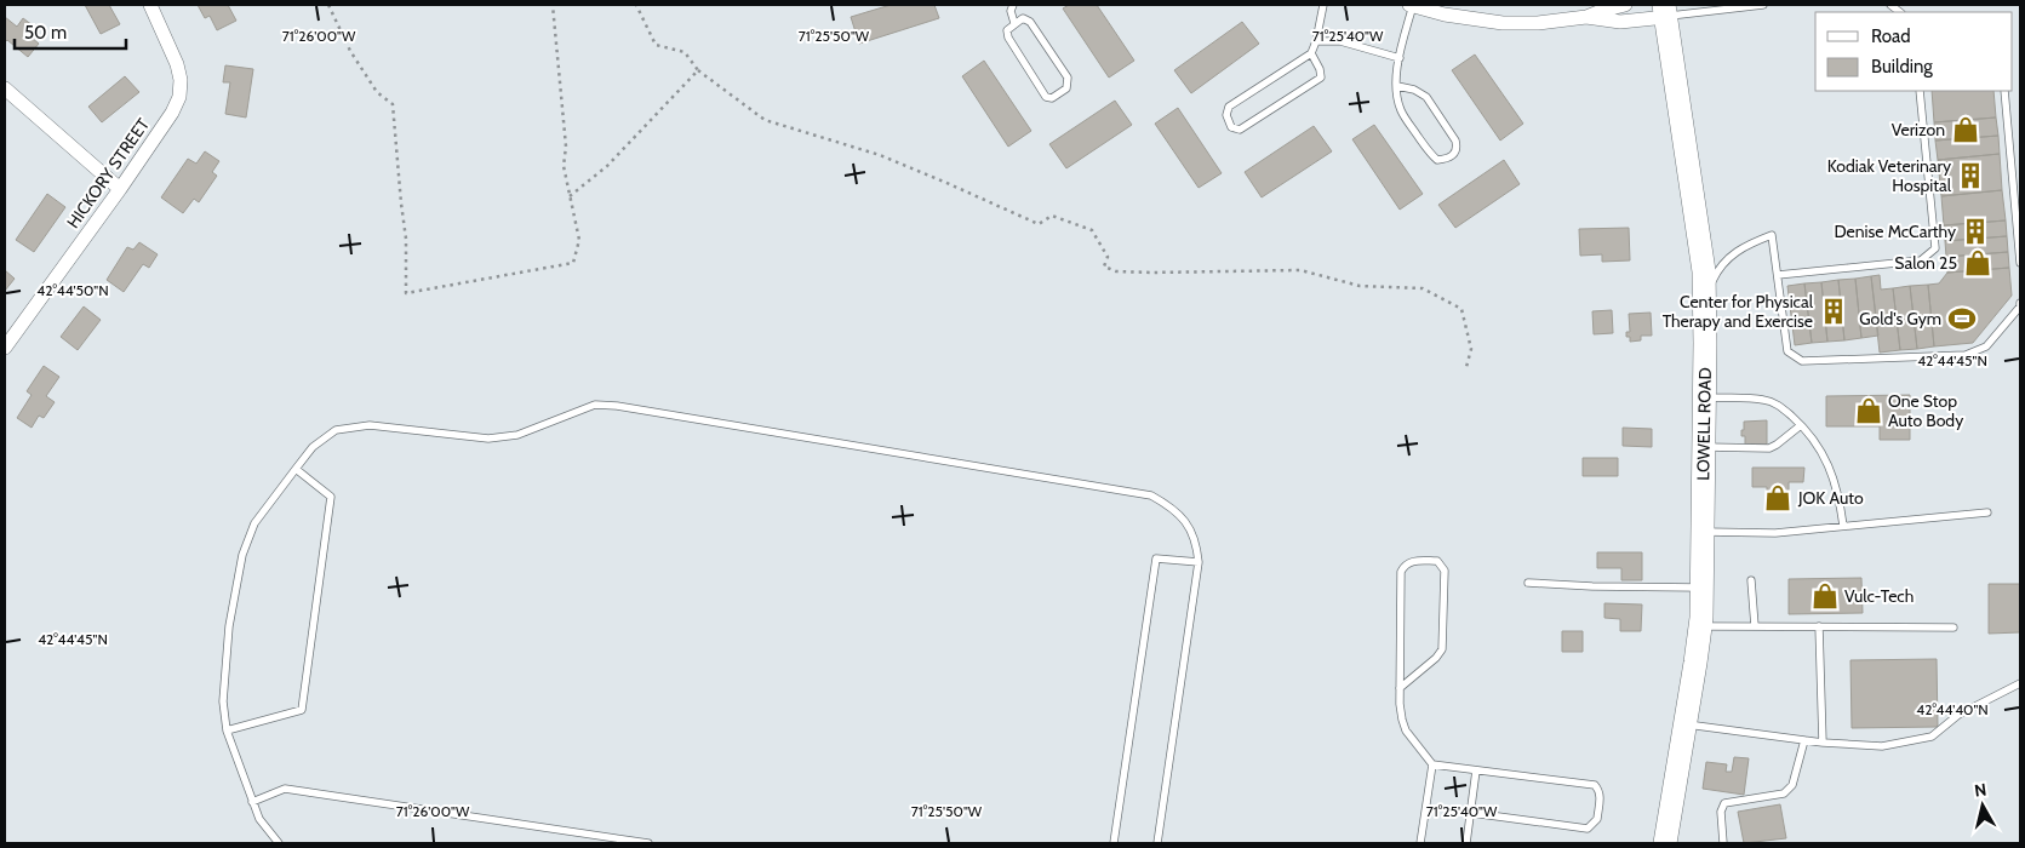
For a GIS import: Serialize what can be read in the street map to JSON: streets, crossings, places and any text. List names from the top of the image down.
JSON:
{
  "streets": {
    "main road": ["LOWELL ROAD"],
    "street": ["HICKORY STREET"]
  },
  "places": {
    "shop": [
      "Verizon",
      "Salon 25",
      "One Stop Auto Body",
      "JOK Auto",
      "Vulc-Tech"
    ],
    "building": ["Kodiak Veterinary Hospital", "Denise McCarthy", "Center for Physical Therapy and Exercise"],
    "sports": ["Gold's Gym"]
  },
  "legend": ["Road", "Building"],
  "scale_bar": "50 m",
  "north": "top",
  "coordinates": [
    "71°26'00\"W",
    "71°25'50\"W",
    "71°25'40\"W",
    "42°44'50\"N",
    "42°44'45\"N",
    "42°44'40\"N"
  ]
}
